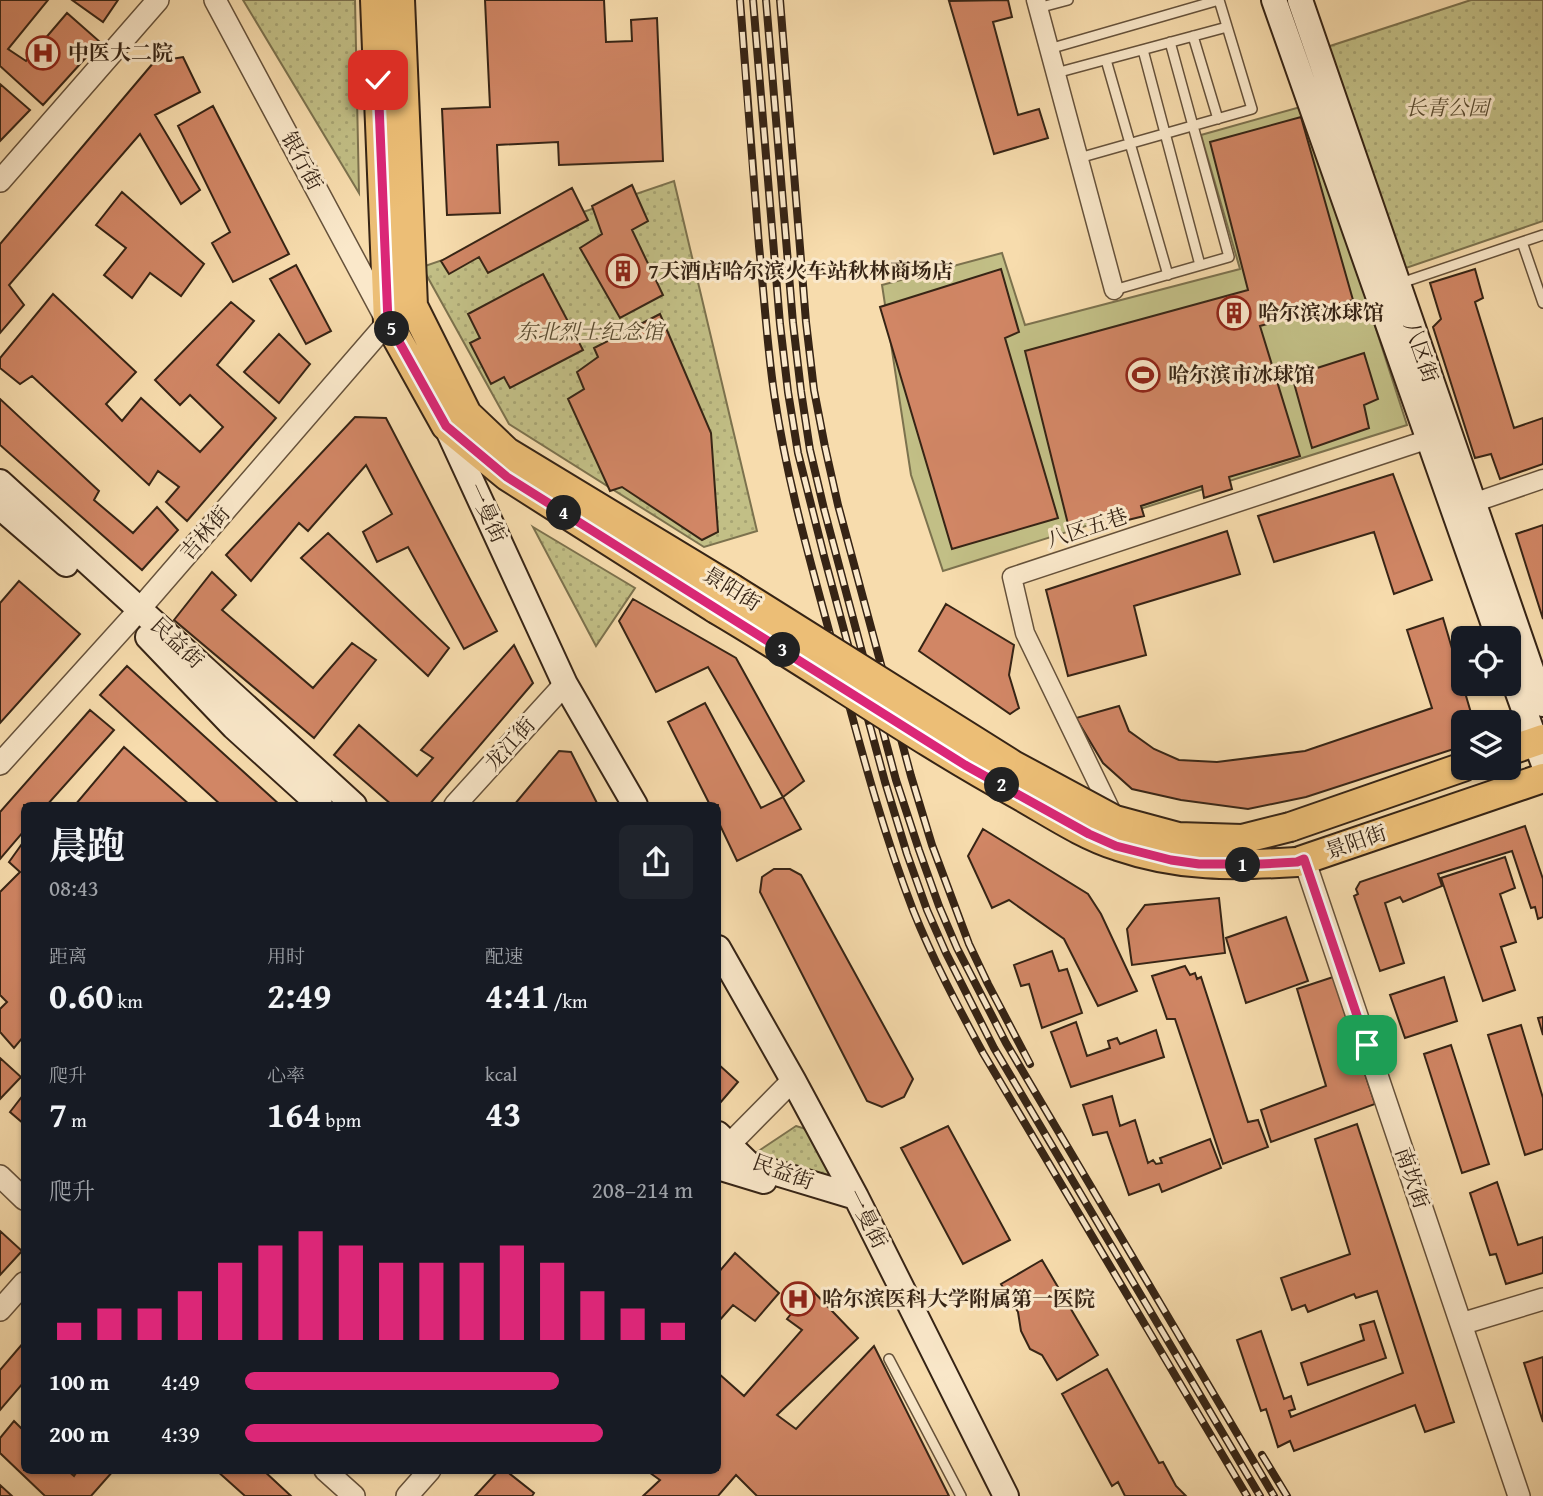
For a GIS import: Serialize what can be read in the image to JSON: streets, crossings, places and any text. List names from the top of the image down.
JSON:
{
  "streets": {
    "main road": [
      "八区街",
      "一曼街",
      "景阳街",
      "民益街"
    ],
    "street": [
      "银行街",
      "八区五巷",
      "吉林街",
      "龙江街",
      "南坎街"
    ]
  },
  "crossings": [
    ["银行街", "一曼街"],
    ["银行街", "吉林街"],
    ["八区街", "八区五巷"],
    ["一曼街", "吉林街"],
    ["一曼街", "景阳街"],
    ["一曼街", "民益街"],
    ["一曼街", "龙江街"],
    ["八区五巷", "景阳街"],
    ["吉林街", "景阳街"],
    ["吉林街", "民益街"],
    ["景阳街", "南坎街"]
  ],
  "parks": ["长青公园", "东北烈士纪念馆"],
  "places": {
    "hospital": ["中医大二院", "哈尔滨医科大学附属第一医院"],
    "building": ["7天酒店哈尔滨火车站秋林商场店", "哈尔滨冰球馆"],
    "sports": ["哈尔滨市冰球馆"]
  },
  "page": {
    "pins": [
      "5",
      "4",
      "3",
      "2",
      "1"
    ],
    "heading": ["晨跑", "08:43"],
    "stats": [
      ["距离", "0.60 km"],
      ["用时", "2:49"],
      ["配速", "4:41 /km"],
      ["爬升", "7 m"],
      ["心率", "164 bpm"],
      ["kcal", "43"]
    ],
    "chart": ["爬升", "208–214 m"],
    "list": [
      {
        "name": "100 m",
        "note": "4:49"
      },
      {
        "name": "200 m",
        "note": "4:39"
      }
    ]
  }
}
